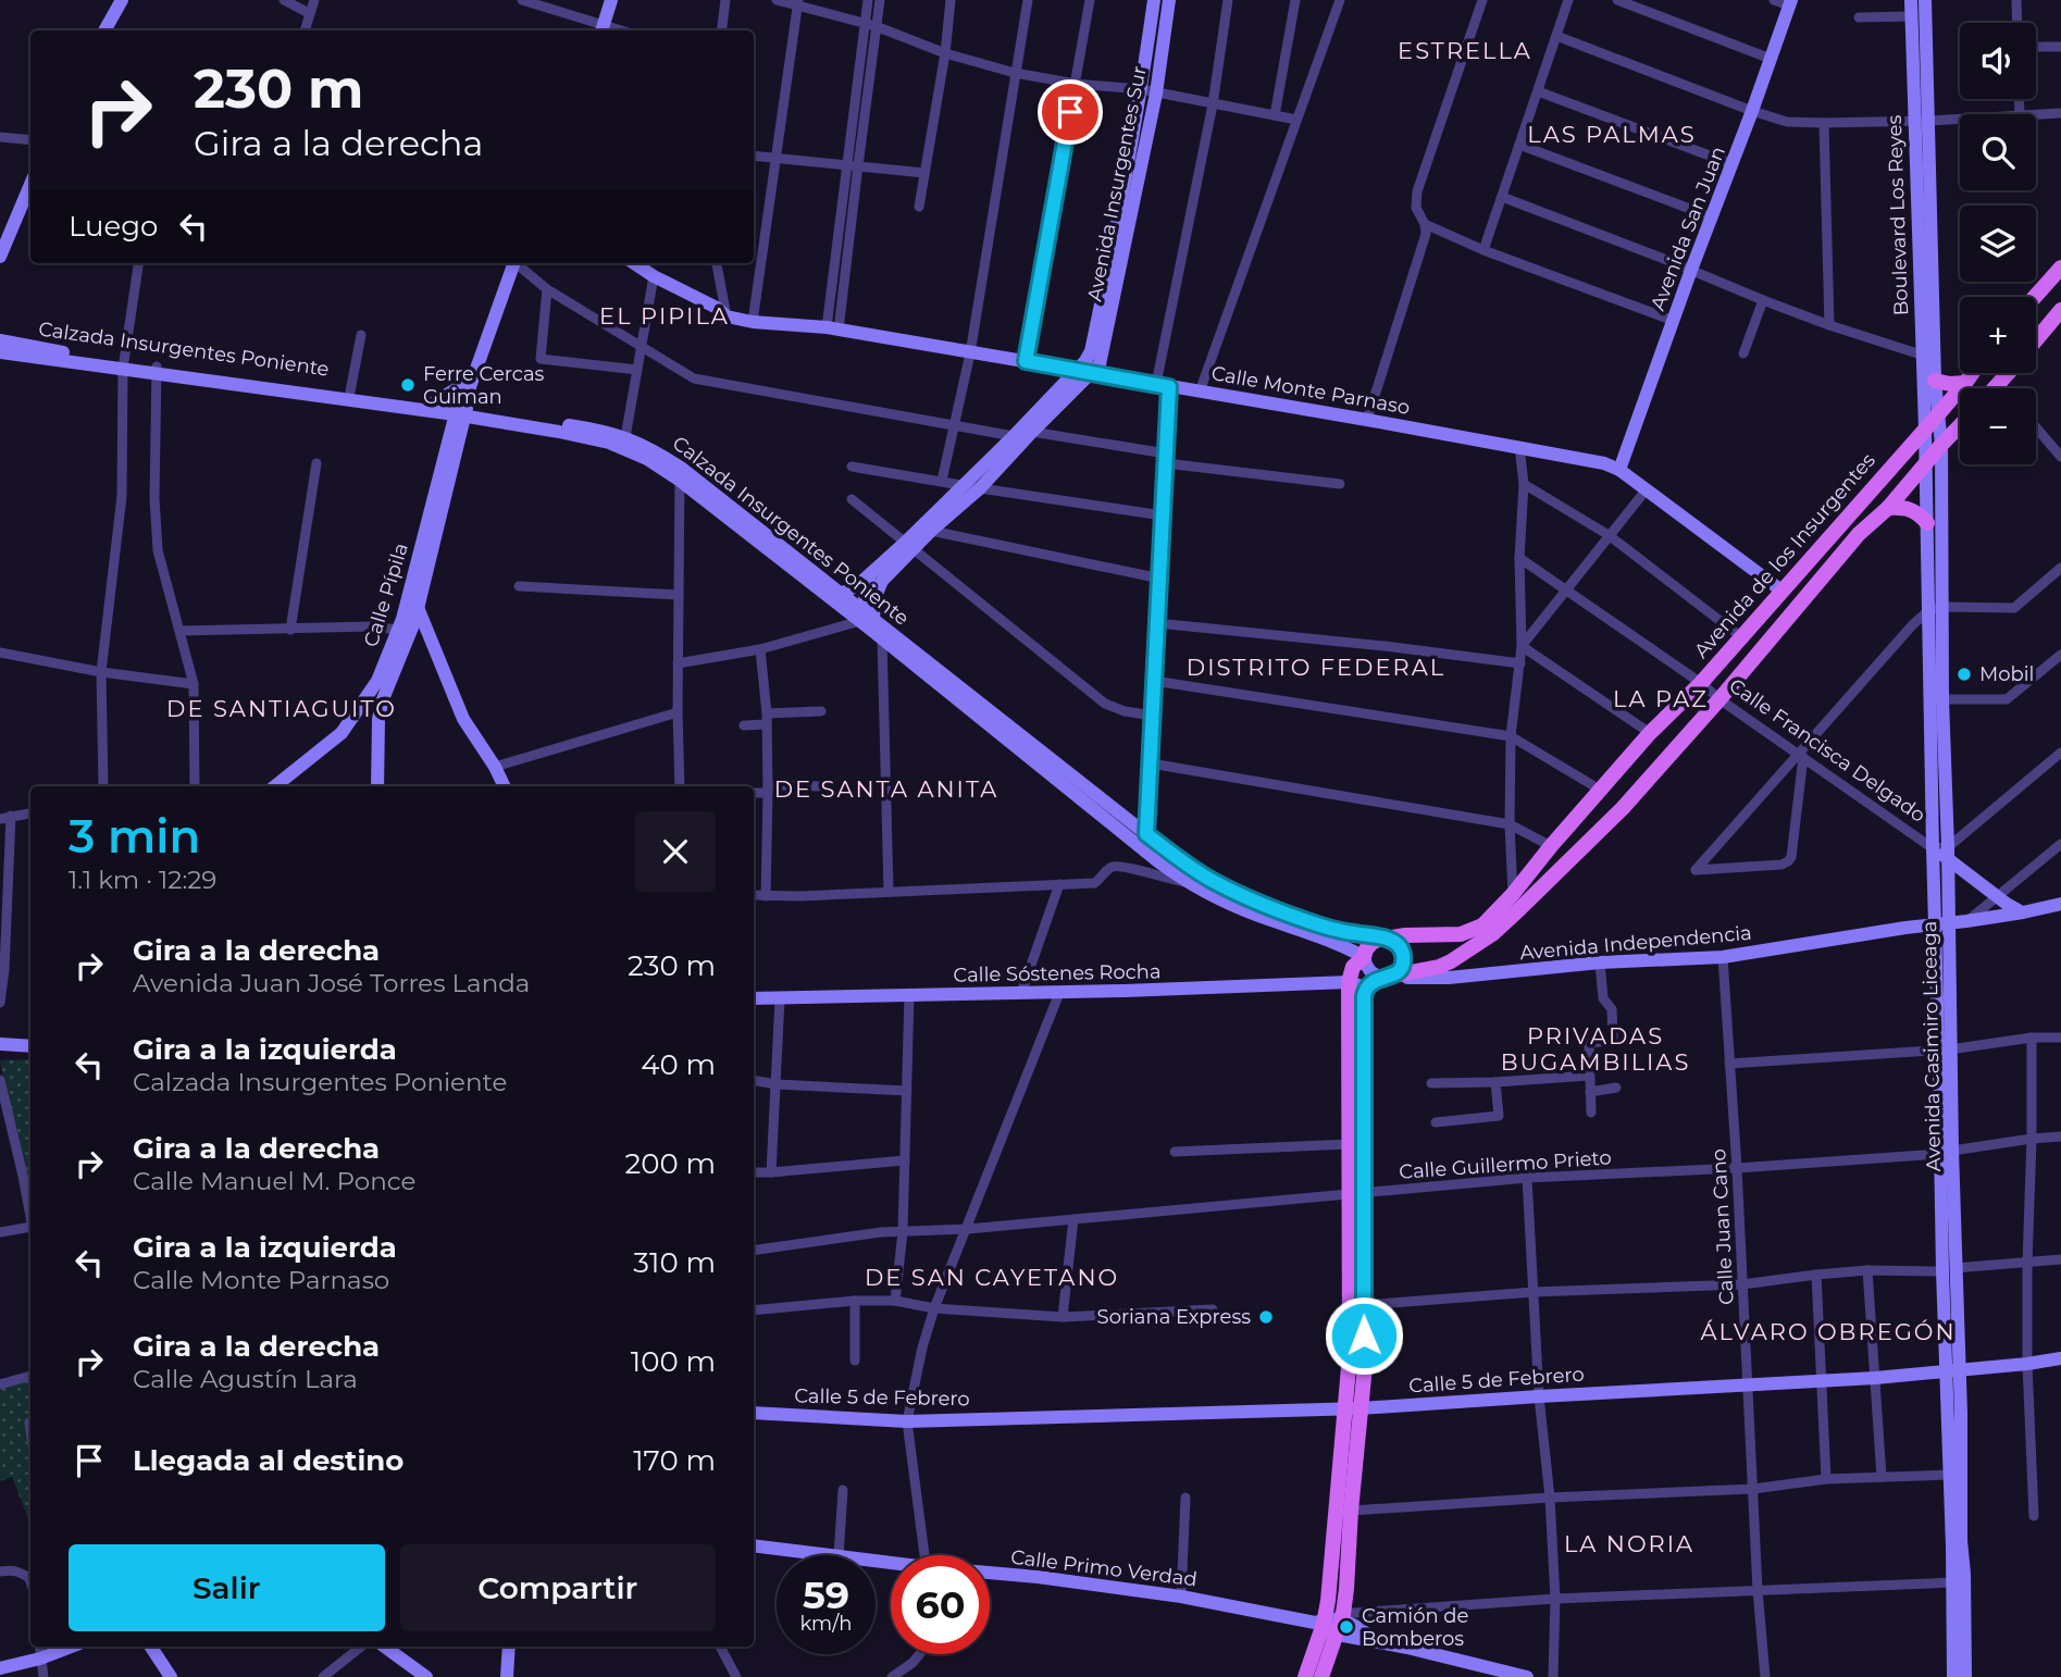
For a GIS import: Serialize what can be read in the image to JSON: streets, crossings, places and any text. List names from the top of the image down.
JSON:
{
  "streets": {
    "main road": ["Avenida de los Insurgentes"],
    "street": [
      "Avenida Insurgentes Sur",
      "Boulevard Los Reyes",
      "Avenida San Juan",
      "Calzada Insurgentes Poniente",
      "Calle Monte Parnaso",
      "Calle Pípila",
      "Calle Francisca Delgado",
      "Avenida Independencia",
      "Calle Sóstenes Rocha",
      "Avenida Casimiro Liceaga",
      "Calle Guillermo Prieto",
      "Calle Juan Cano",
      "Calle 5 de Febrero",
      "Calle Primo Verdad"
    ]
  },
  "crossings": [
    ["Avenida Insurgentes Sur", "Calle Monte Parnaso"],
    ["Boulevard Los Reyes", "Avenida de los Insurgentes"],
    ["Boulevard Los Reyes", "Avenida Casimiro Liceaga"],
    ["Avenida San Juan", "Calle Monte Parnaso"],
    ["Calzada Insurgentes Poniente", "Avenida de los Insurgentes"],
    ["Calzada Insurgentes Poniente", "Calle Pípila"],
    ["Calzada Insurgentes Poniente", "Avenida Independencia"],
    ["Calle Monte Parnaso", "Avenida de los Insurgentes"],
    ["Avenida de los Insurgentes", "Calle Francisca Delgado"],
    ["Avenida de los Insurgentes", "Avenida Independencia"],
    ["Avenida de los Insurgentes", "Avenida Casimiro Liceaga"],
    ["Calle Francisca Delgado", "Avenida Casimiro Liceaga"],
    ["Avenida Independencia", "Avenida Casimiro Liceaga"],
    ["Avenida Independencia", "Calle Juan Cano"],
    ["Avenida Casimiro Liceaga", "Calle Guillermo Prieto"],
    ["Avenida Casimiro Liceaga", "Calle 5 de Febrero"],
    ["Calle Guillermo Prieto", "Calle Juan Cano"],
    ["Calle Juan Cano", "Calle 5 de Febrero"]
  ],
  "districts": [
    "ESTRELLA",
    "LAS PALMAS",
    "EL PIPILA",
    "DISTRITO FEDERAL",
    "LA PAZ",
    "DE SANTIAGUITO",
    "DE SANTA ANITA",
    "PRIVADAS BUGAMBILIAS",
    "DE SAN CAYETANO",
    "ÁLVARO OBREGÓN",
    "LA NORIA"
  ],
  "places": [
    "Ferre Cercas Guiman",
    "Mobil",
    "Soriana Express",
    "Camión de Bomberos"
  ],
  "page": {
    "map_buttons": ["+", "−"],
    "turn": ["230 m", "Gira a la derecha"],
    "then": "Luego",
    "heading": ["3 min", "1.1 km · 12:29"],
    "list": [
      {
        "name": "Gira a la derecha",
        "note": "Avenida Juan José Torres Landa",
        "value": "230 m"
      },
      {
        "name": "Gira a la izquierda",
        "note": "Calzada Insurgentes Poniente",
        "value": "40 m"
      },
      {
        "name": "Gira a la derecha",
        "note": "Calle Manuel M. Ponce",
        "value": "200 m"
      },
      {
        "name": "Gira a la izquierda",
        "note": "Calle Monte Parnaso",
        "value": "310 m"
      },
      {
        "name": "Gira a la derecha",
        "note": "Calle Agustín Lara",
        "value": "100 m"
      },
      {
        "name": "Llegada al destino",
        "value": "170 m"
      }
    ],
    "buttons": ["Salir", "Compartir"],
    "speed": "59 km/h",
    "limit": "60"
  }
}
